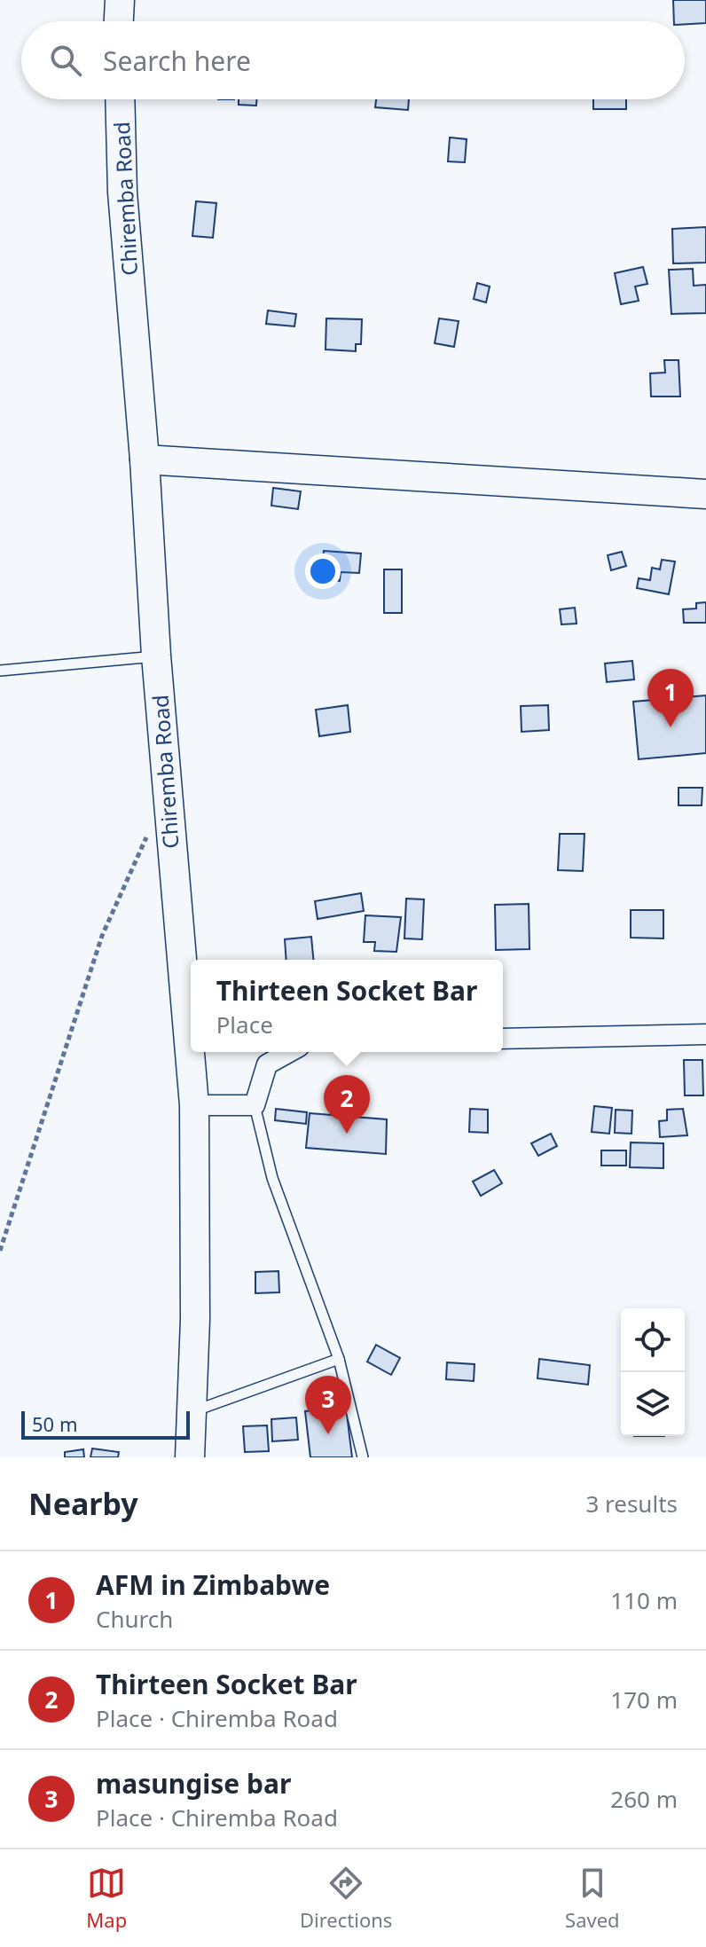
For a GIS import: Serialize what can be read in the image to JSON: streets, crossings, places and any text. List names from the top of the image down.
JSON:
{
  "streets": {
    "main road": ["Chiremba Road"]
  },
  "scale_bar": "50 m",
  "page": {
    "search": "Search here",
    "pins": ["1", "2", "3"],
    "popup": ["Thirteen Socket Bar", "Place"],
    "scale": "50 m",
    "heading": ["Nearby", "3 results"],
    "list": [
      {
        "mark": "1",
        "name": "AFM in Zimbabwe",
        "note": "Church",
        "value": "110 m"
      },
      {
        "mark": "2",
        "name": "Thirteen Socket Bar",
        "note": "Place · Chiremba Road",
        "value": "170 m"
      },
      {
        "mark": "3",
        "name": "masungise bar",
        "note": "Place · Chiremba Road",
        "value": "260 m"
      }
    ],
    "nav": ["Map", "Directions", "Saved"]
  }
}
